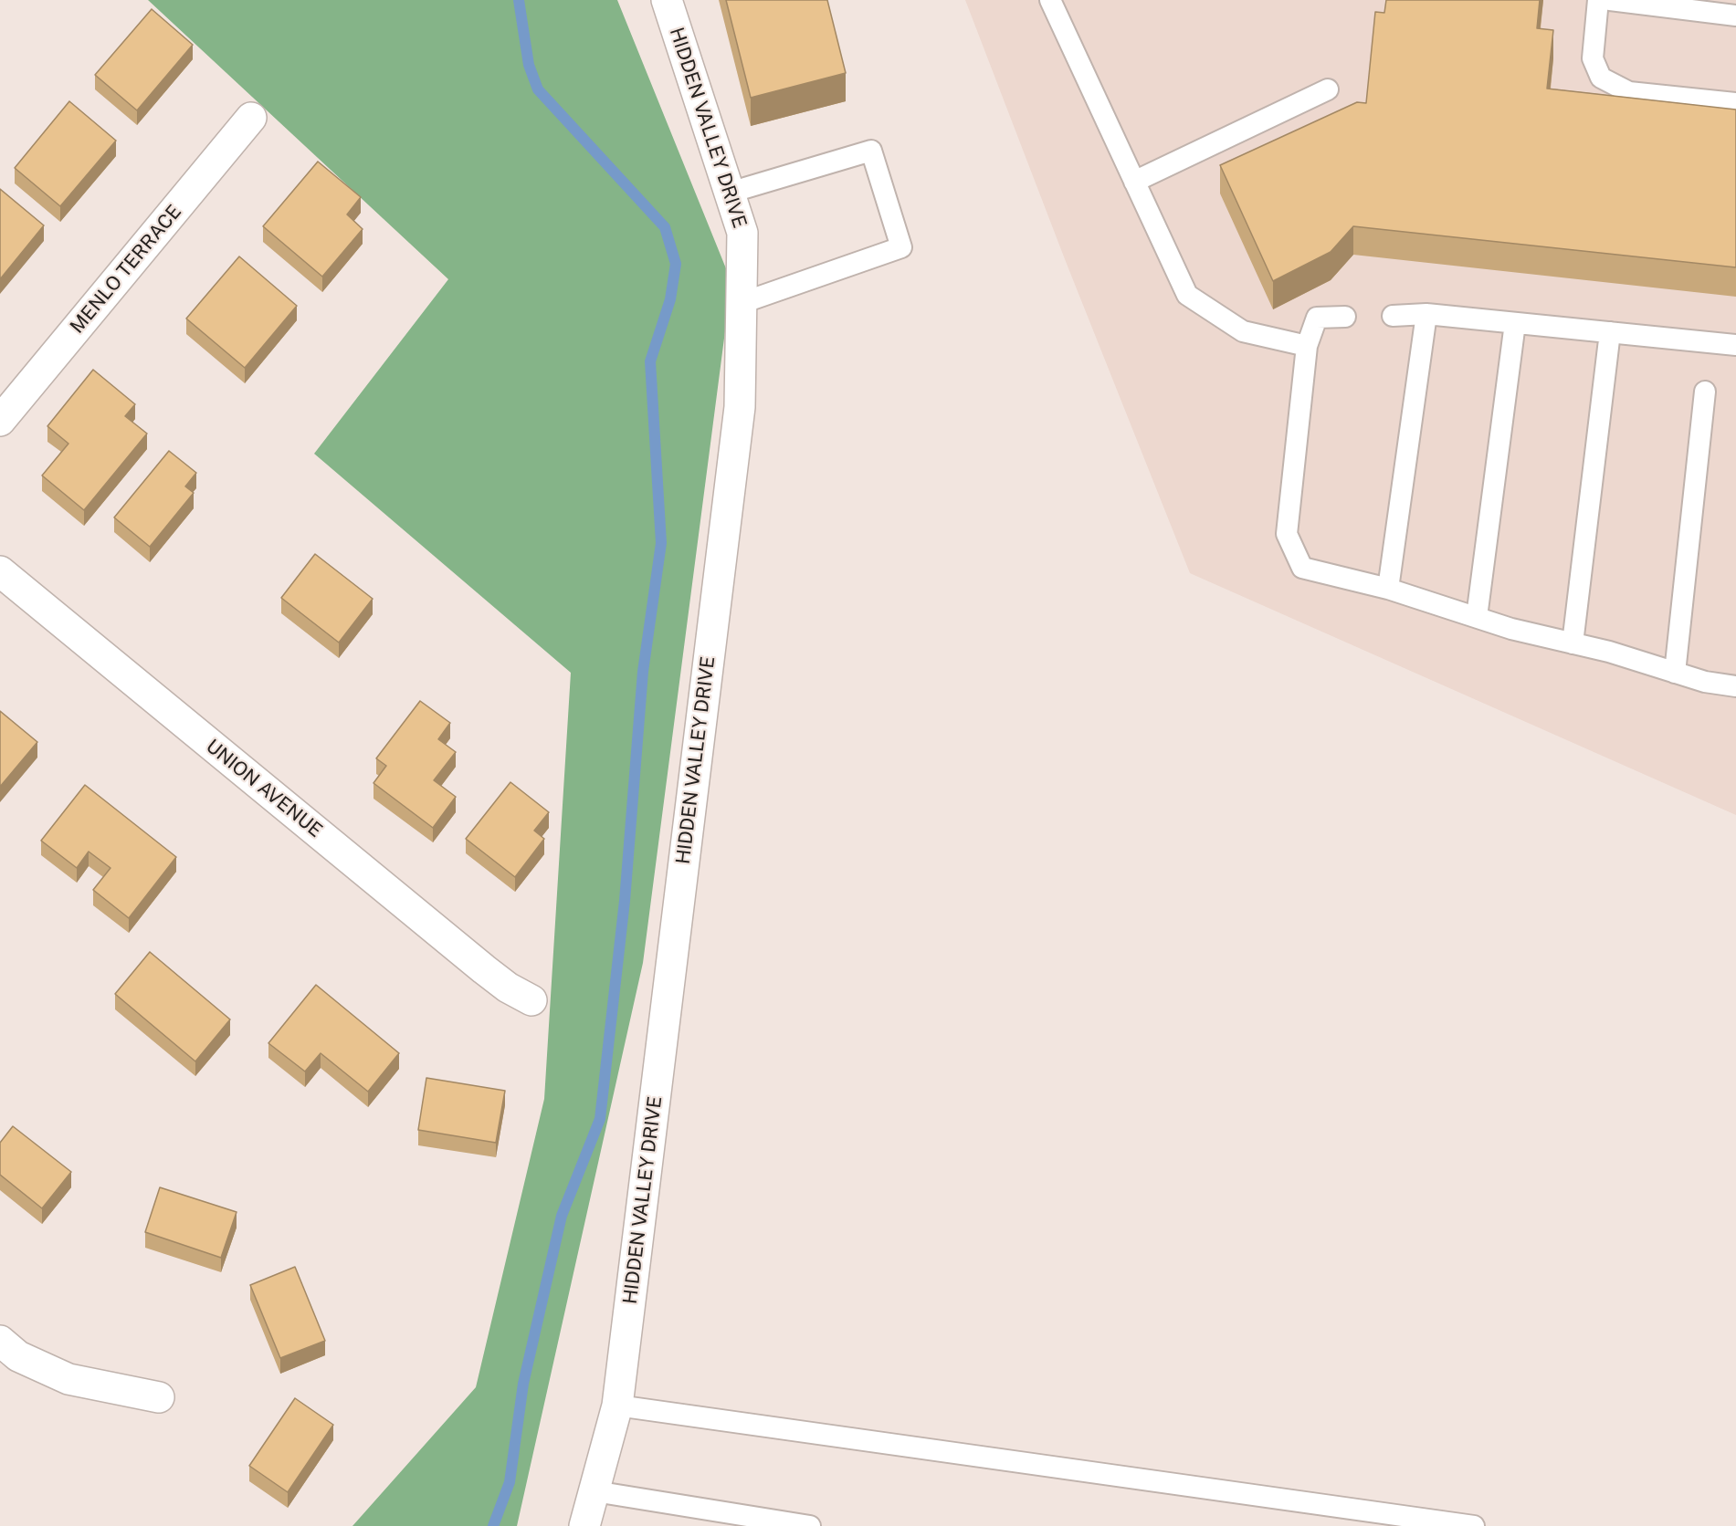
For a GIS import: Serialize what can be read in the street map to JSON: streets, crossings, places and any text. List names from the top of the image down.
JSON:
{
  "streets": {
    "street": ["HIDDEN VALLEY DRIVE", "MENLO TERRACE", "UNION AVENUE"]
  }
}
